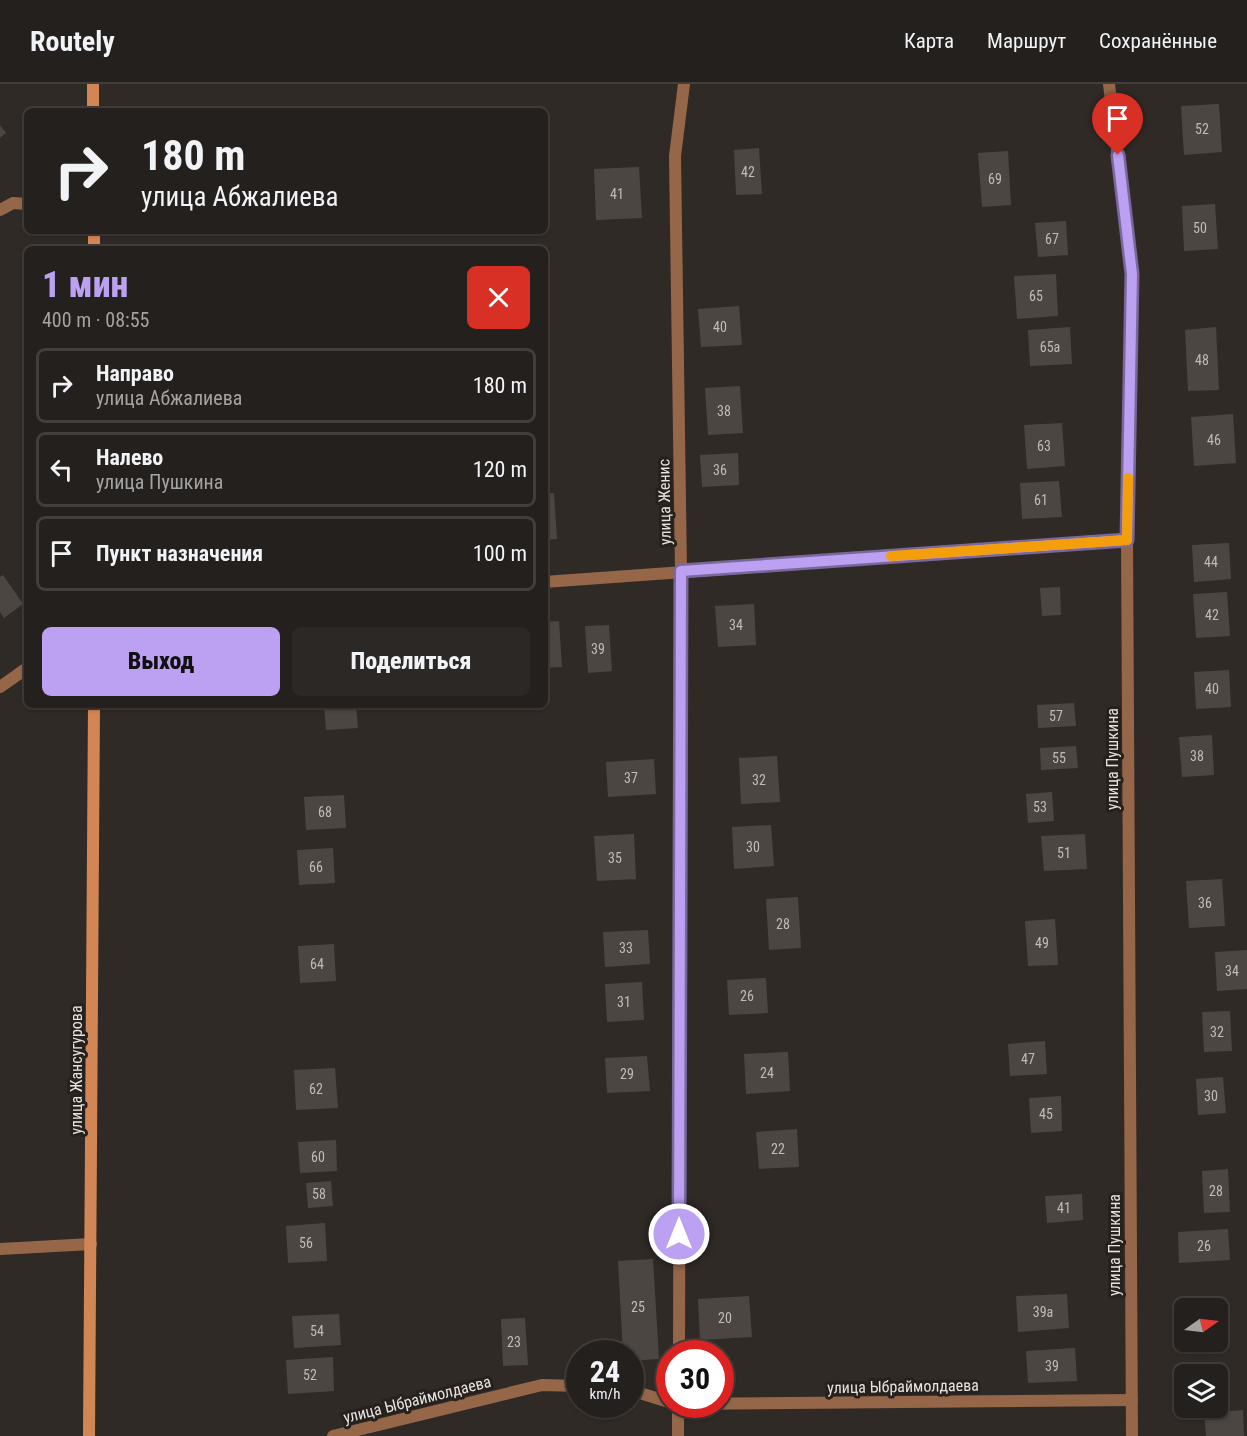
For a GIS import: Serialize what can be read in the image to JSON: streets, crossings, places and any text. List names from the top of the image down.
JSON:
{
  "streets": {
    "main road": ["улица Жансугурова"],
    "street": ["улица Женис", "улица Пушкина", "улица Ыбраймолдаева"]
  },
  "crossings": [
    ["улица Пушкина", "улица Ыбраймолдаева"]
  ],
  "house_numbers": [
    "52",
    "42",
    "69",
    "41",
    "50",
    "67",
    "65",
    "40",
    "65а",
    "48",
    "38",
    "46",
    "63",
    "36",
    "61",
    "44",
    "42",
    "34",
    "39",
    "40",
    "57",
    "38",
    "55",
    "37",
    "32",
    "53",
    "68",
    "30",
    "51",
    "35",
    "66",
    "36",
    "28",
    "49",
    "33",
    "64",
    "34",
    "26",
    "31",
    "32",
    "47",
    "24",
    "29",
    "62",
    "30",
    "45",
    "22",
    "60",
    "28",
    "58",
    "41",
    "56",
    "26",
    "25",
    "39а",
    "20",
    "54",
    "23",
    "39",
    "52"
  ],
  "north": "right",
  "page": {
    "header": "Routely",
    "nav": ["Карта", "Маршрут", "Сохранённые"],
    "turn": ["180 m", "улица Абжалиева"],
    "heading": ["1 мин", "400 m · 08:55"],
    "list": [
      {
        "name": "Направо",
        "note": "улица Абжалиева",
        "value": "180 m"
      },
      {
        "name": "Налево",
        "note": "улица Пушкина",
        "value": "120 m"
      },
      {
        "name": "Пункт назначения",
        "value": "100 m"
      }
    ],
    "buttons": ["Выход", "Поделиться"],
    "speed": "24 km/h",
    "limit": "30"
  }
}
